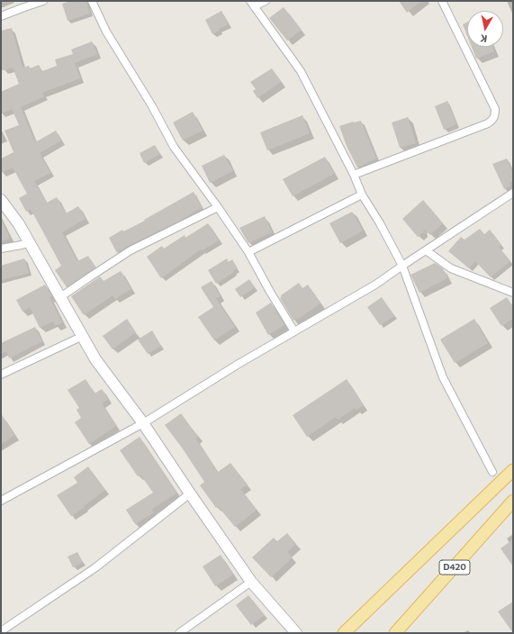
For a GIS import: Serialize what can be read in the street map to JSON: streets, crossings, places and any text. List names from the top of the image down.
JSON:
{
  "streets": {
    "main road": ["D420"]
  },
  "north": "bottom"
}
